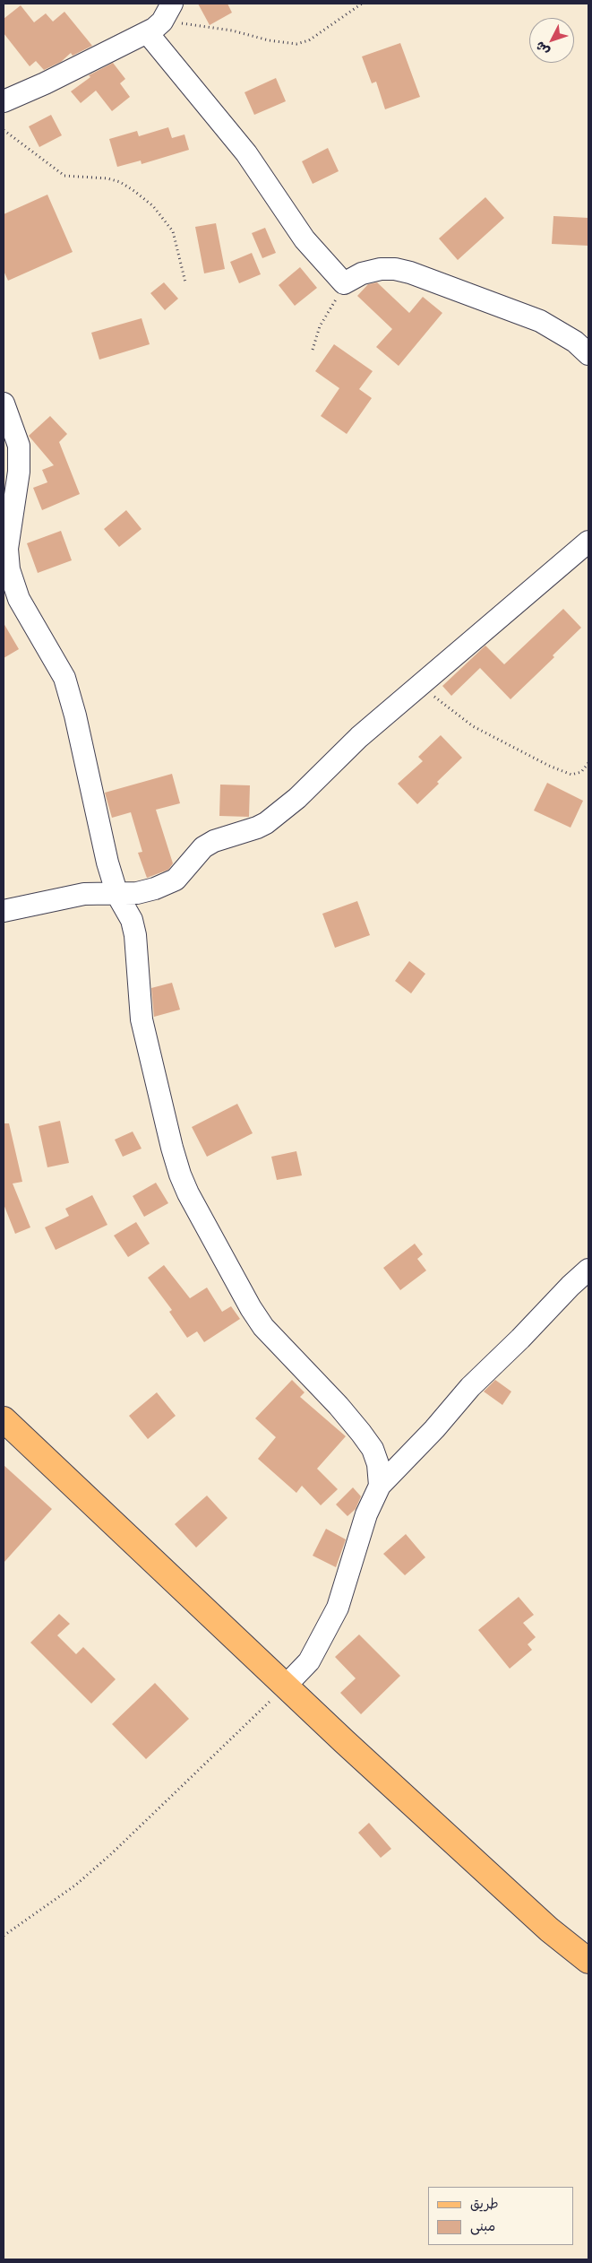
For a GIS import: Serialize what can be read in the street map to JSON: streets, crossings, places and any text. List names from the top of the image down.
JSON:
{
  "legend": ["طريق", "مبنى"],
  "north": "bottom left"
}
